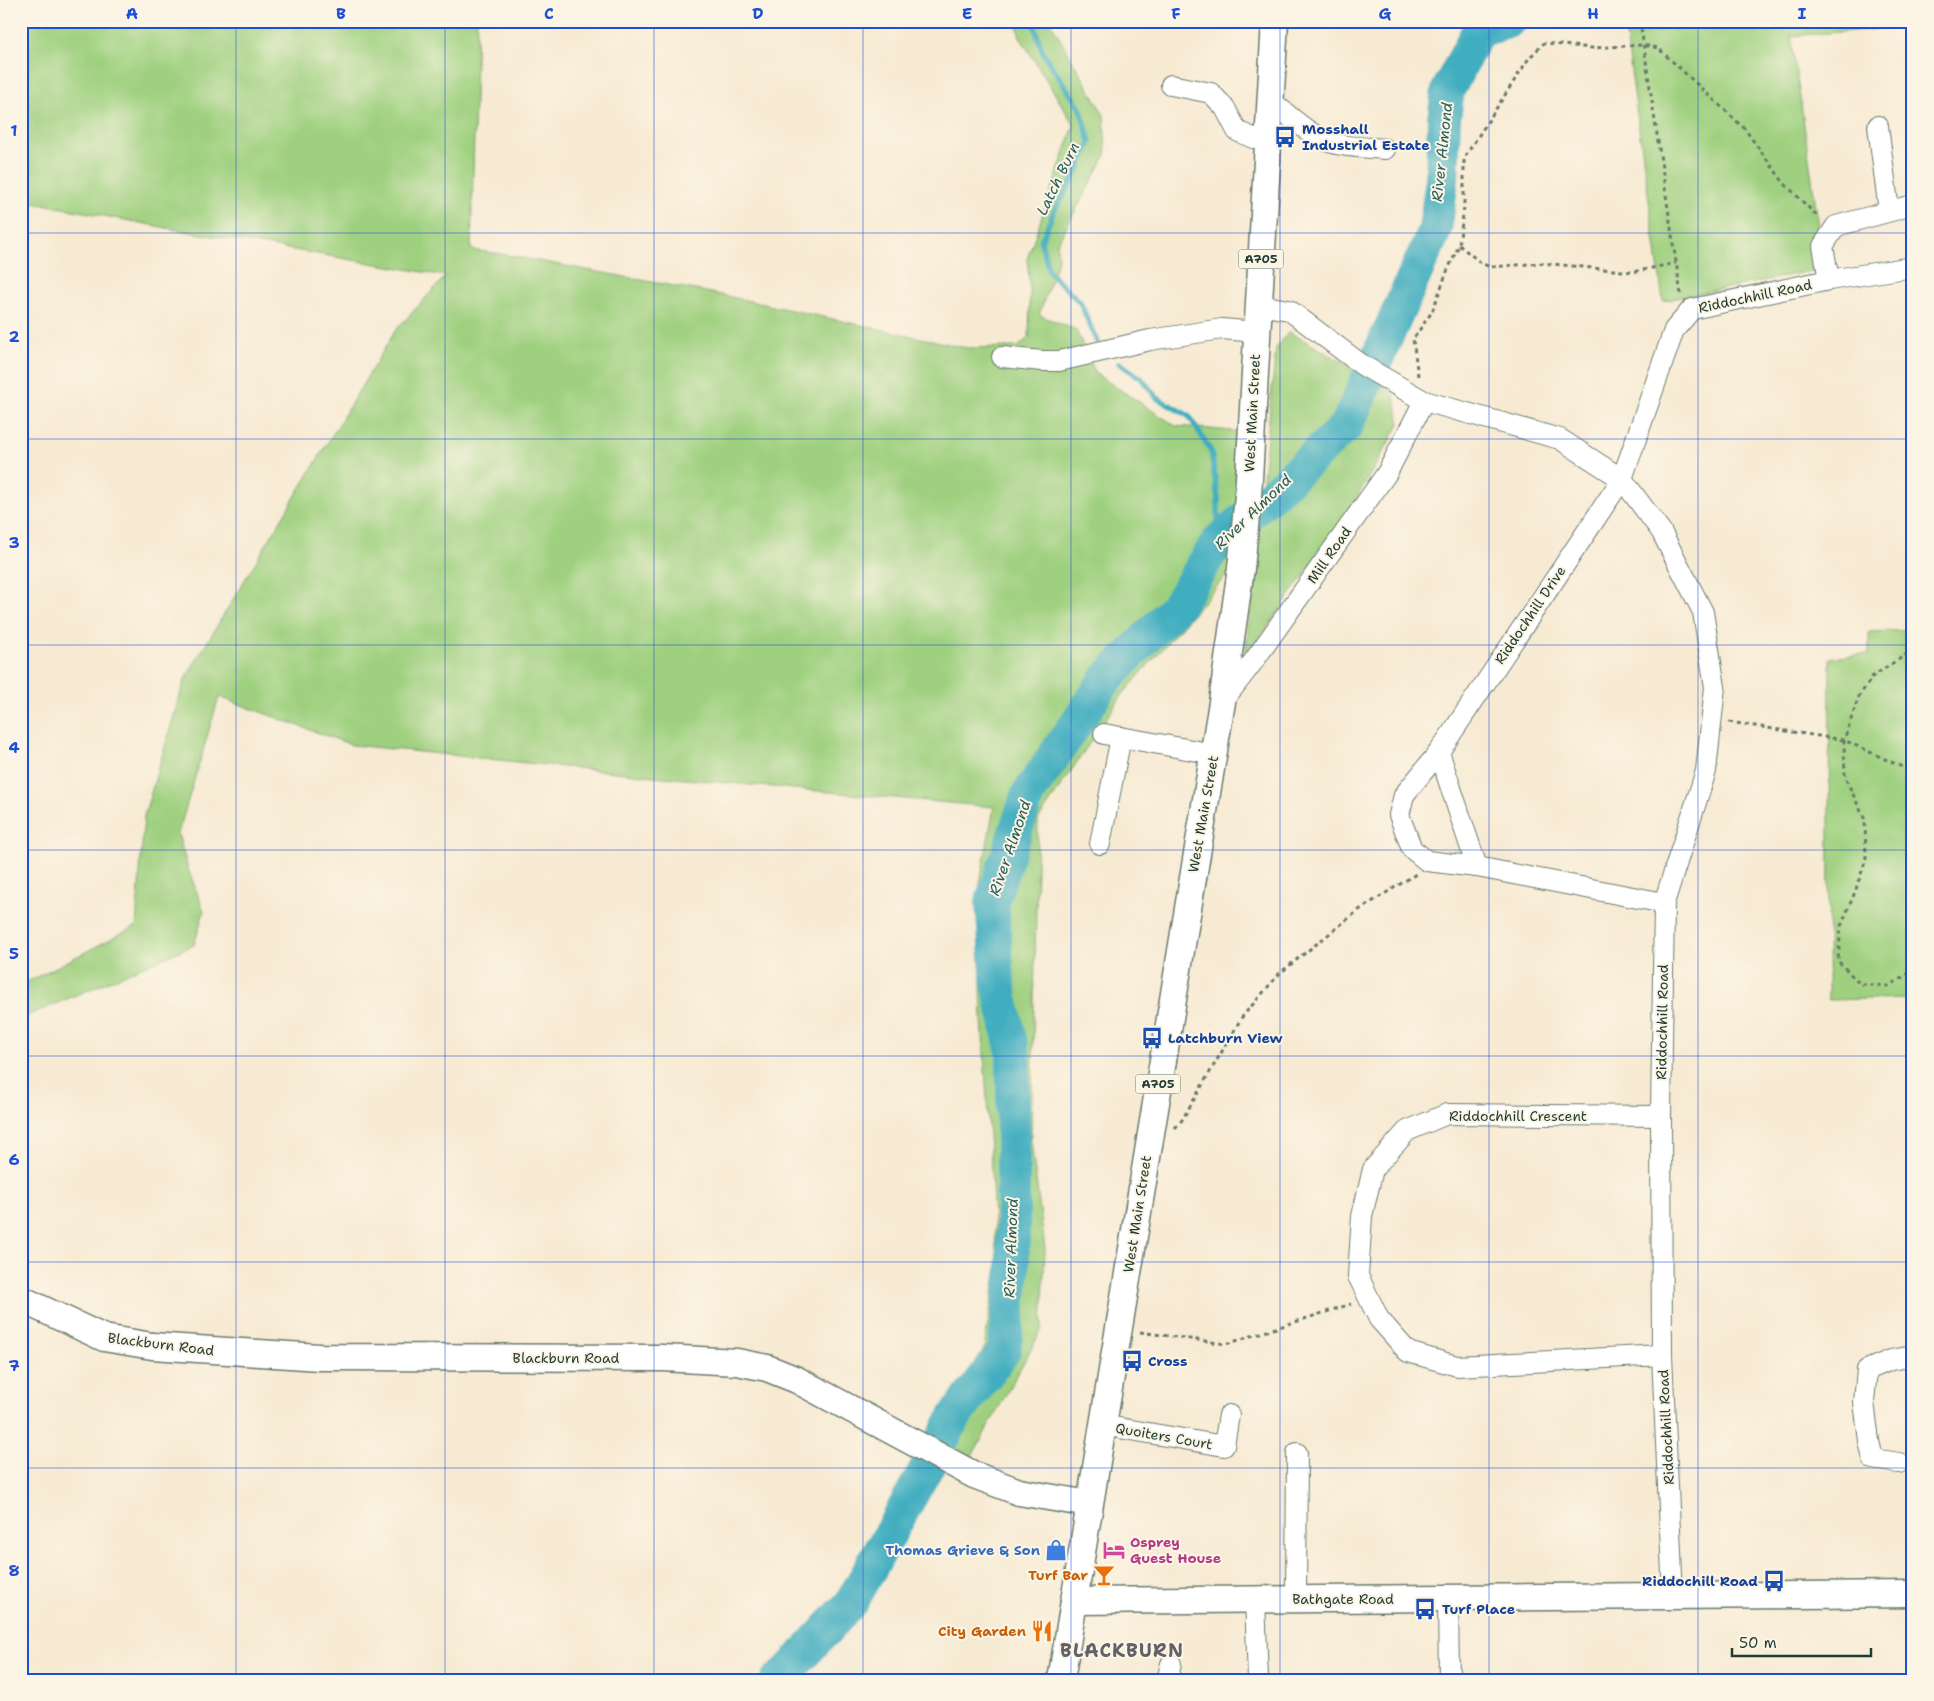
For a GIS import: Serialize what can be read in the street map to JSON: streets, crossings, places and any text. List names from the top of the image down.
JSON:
{
  "streets": {
    "main road": [
      "A705",
      "West Main Street",
      "Blackburn Road",
      "Bathgate Road"
    ],
    "street": [
      "Riddochhill Road",
      "Mill Road",
      "Riddochhill Drive",
      "Riddochhill Crescent",
      "Quoiters Court"
    ]
  },
  "crossings": [
    ["A705", "West Main Street"],
    ["A705", "Bathgate Road"],
    ["Riddochhill Road", "West Main Street"],
    ["Riddochhill Road", "Mill Road"],
    ["Riddochhill Road", "Riddochhill Drive"],
    ["Riddochhill Road", "Riddochhill Crescent"],
    ["Riddochhill Road", "Bathgate Road"],
    ["West Main Street", "Mill Road"],
    ["West Main Street", "Blackburn Road"],
    ["West Main Street", "Quoiters Court"],
    ["West Main Street", "Bathgate Road"]
  ],
  "districts": ["BLACKBURN"],
  "water": ["River Almond", "Latch Burn"],
  "places": {
    "bus stop": [
      "Mosshall Industrial Estate",
      "Latchburn View",
      "Cross",
      "Riddochill Road",
      "Turf Place"
    ],
    "shop": ["Thomas Grieve & Son"],
    "hotel": ["Osprey Guest House"],
    "bar": ["Turf Bar"],
    "restaurant": ["City Garden"]
  },
  "scale_bar": "50 m",
  "grid": {
    "columns": [
      "A",
      "B",
      "C",
      "D",
      "E",
      "F",
      "G",
      "H",
      "I"
    ],
    "rows": [
      "1",
      "2",
      "3",
      "4",
      "5",
      "6",
      "7",
      "8"
    ]
  }
}
